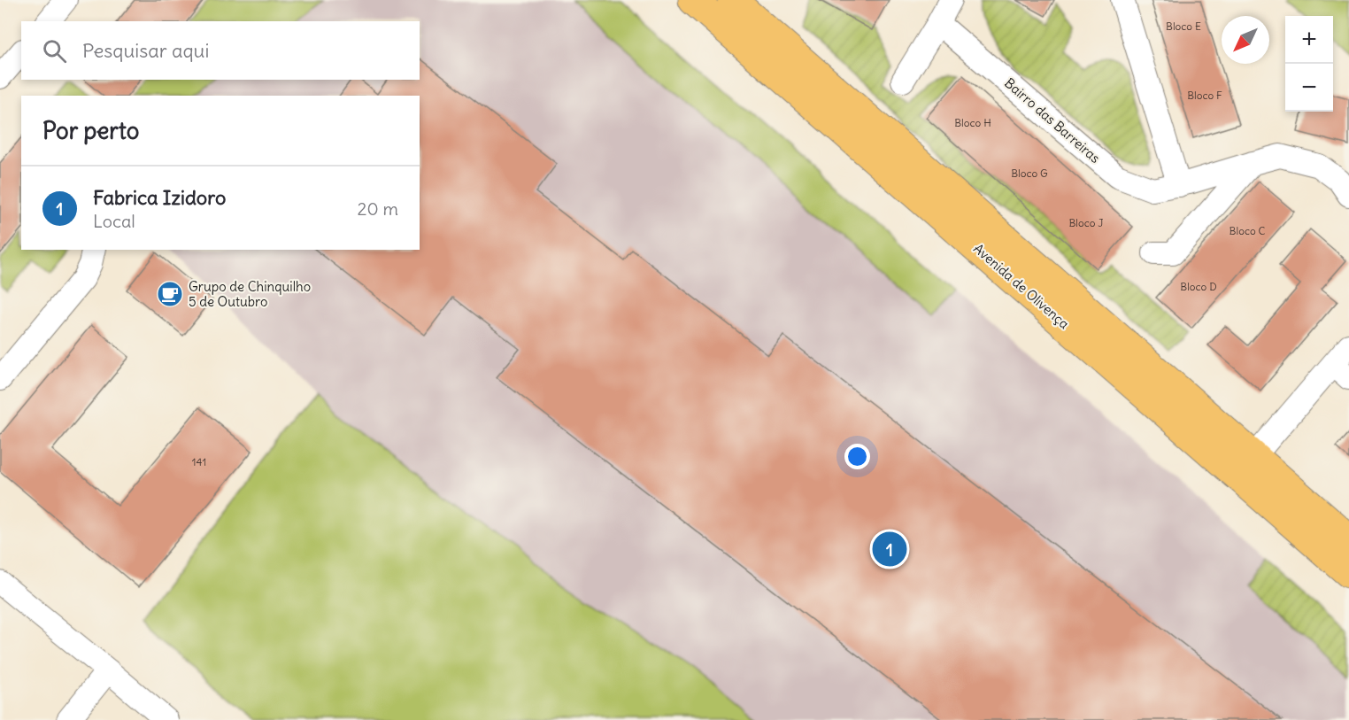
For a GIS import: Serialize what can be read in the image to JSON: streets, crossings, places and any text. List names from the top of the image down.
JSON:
{
  "streets": {
    "main road": ["Avenida de Olivença"],
    "street": ["Bairro das Barreiras"]
  },
  "places": {
    "cafe": ["Grupo de Chinquilho 5 de Outubro"]
  },
  "house_numbers": [
    "Bloco E",
    "Bloco F",
    "Bloco H",
    "Bloco G",
    "Bloco J",
    "Bloco C",
    "Bloco D",
    "141"
  ],
  "north": "bottom left",
  "page": {
    "map_buttons": ["+", "−"],
    "search": "Pesquisar aqui",
    "heading": "Por perto",
    "list": [
      {
        "mark": "1",
        "name": "Fabrica Izidoro",
        "note": "Local",
        "value": "20 m"
      }
    ],
    "pins": "1"
  }
}
